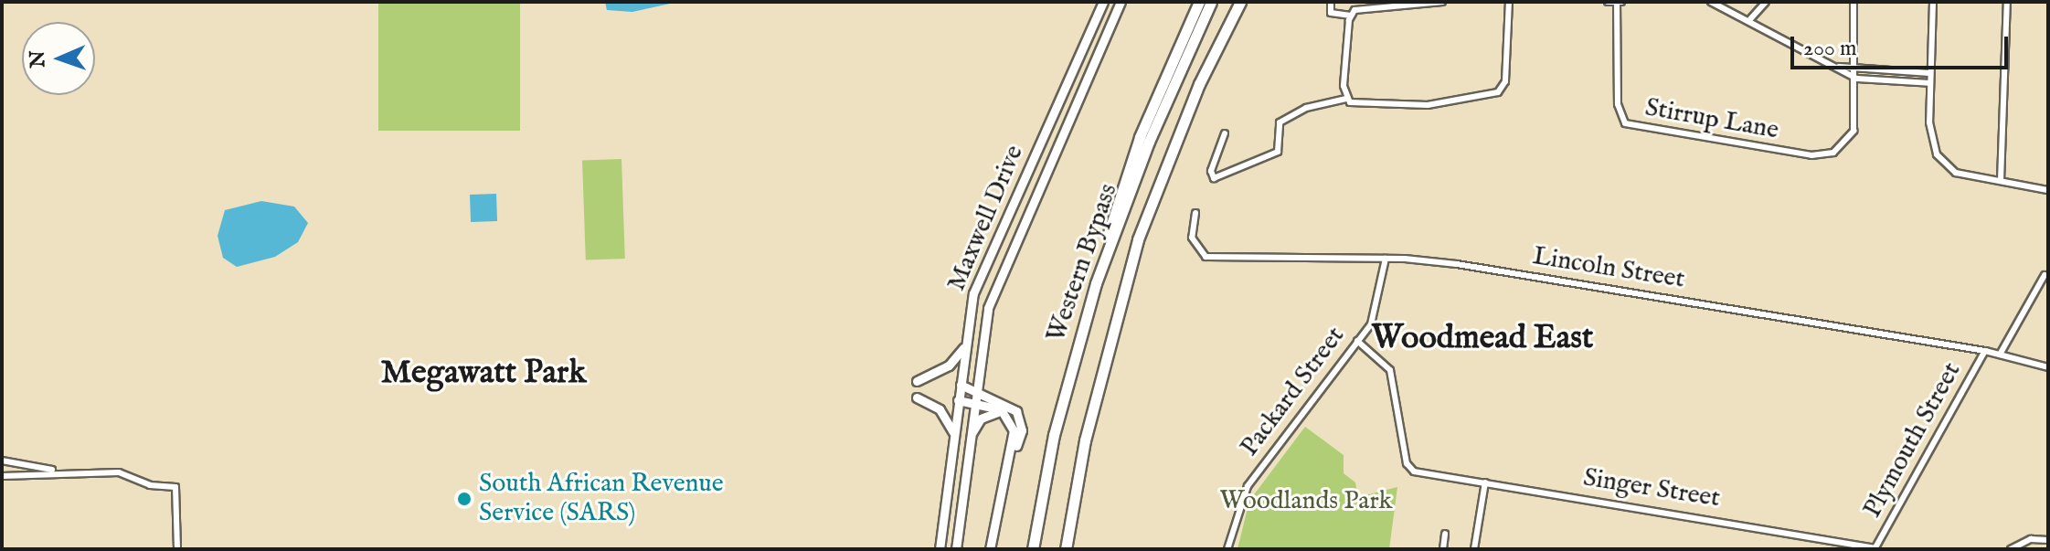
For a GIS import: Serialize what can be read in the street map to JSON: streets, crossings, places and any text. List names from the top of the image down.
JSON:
{
  "streets": {
    "highway": ["Western Bypass"],
    "main road": ["Maxwell Drive"],
    "street": [
      "Stirrup Lane",
      "Lincoln Street",
      "Packard Street",
      "Plymouth Street",
      "Singer Street"
    ]
  },
  "crossings": [
    ["Lincoln Street", "Packard Street"],
    ["Lincoln Street", "Plymouth Street"],
    ["Packard Street", "Singer Street"],
    ["Plymouth Street", "Singer Street"]
  ],
  "districts": ["Woodmead East", "Megawatt Park"],
  "parks": ["Woodlands Park"],
  "places": ["South African Revenue Service (SARS)"],
  "scale_bar": "200 m",
  "north": "left"
}
